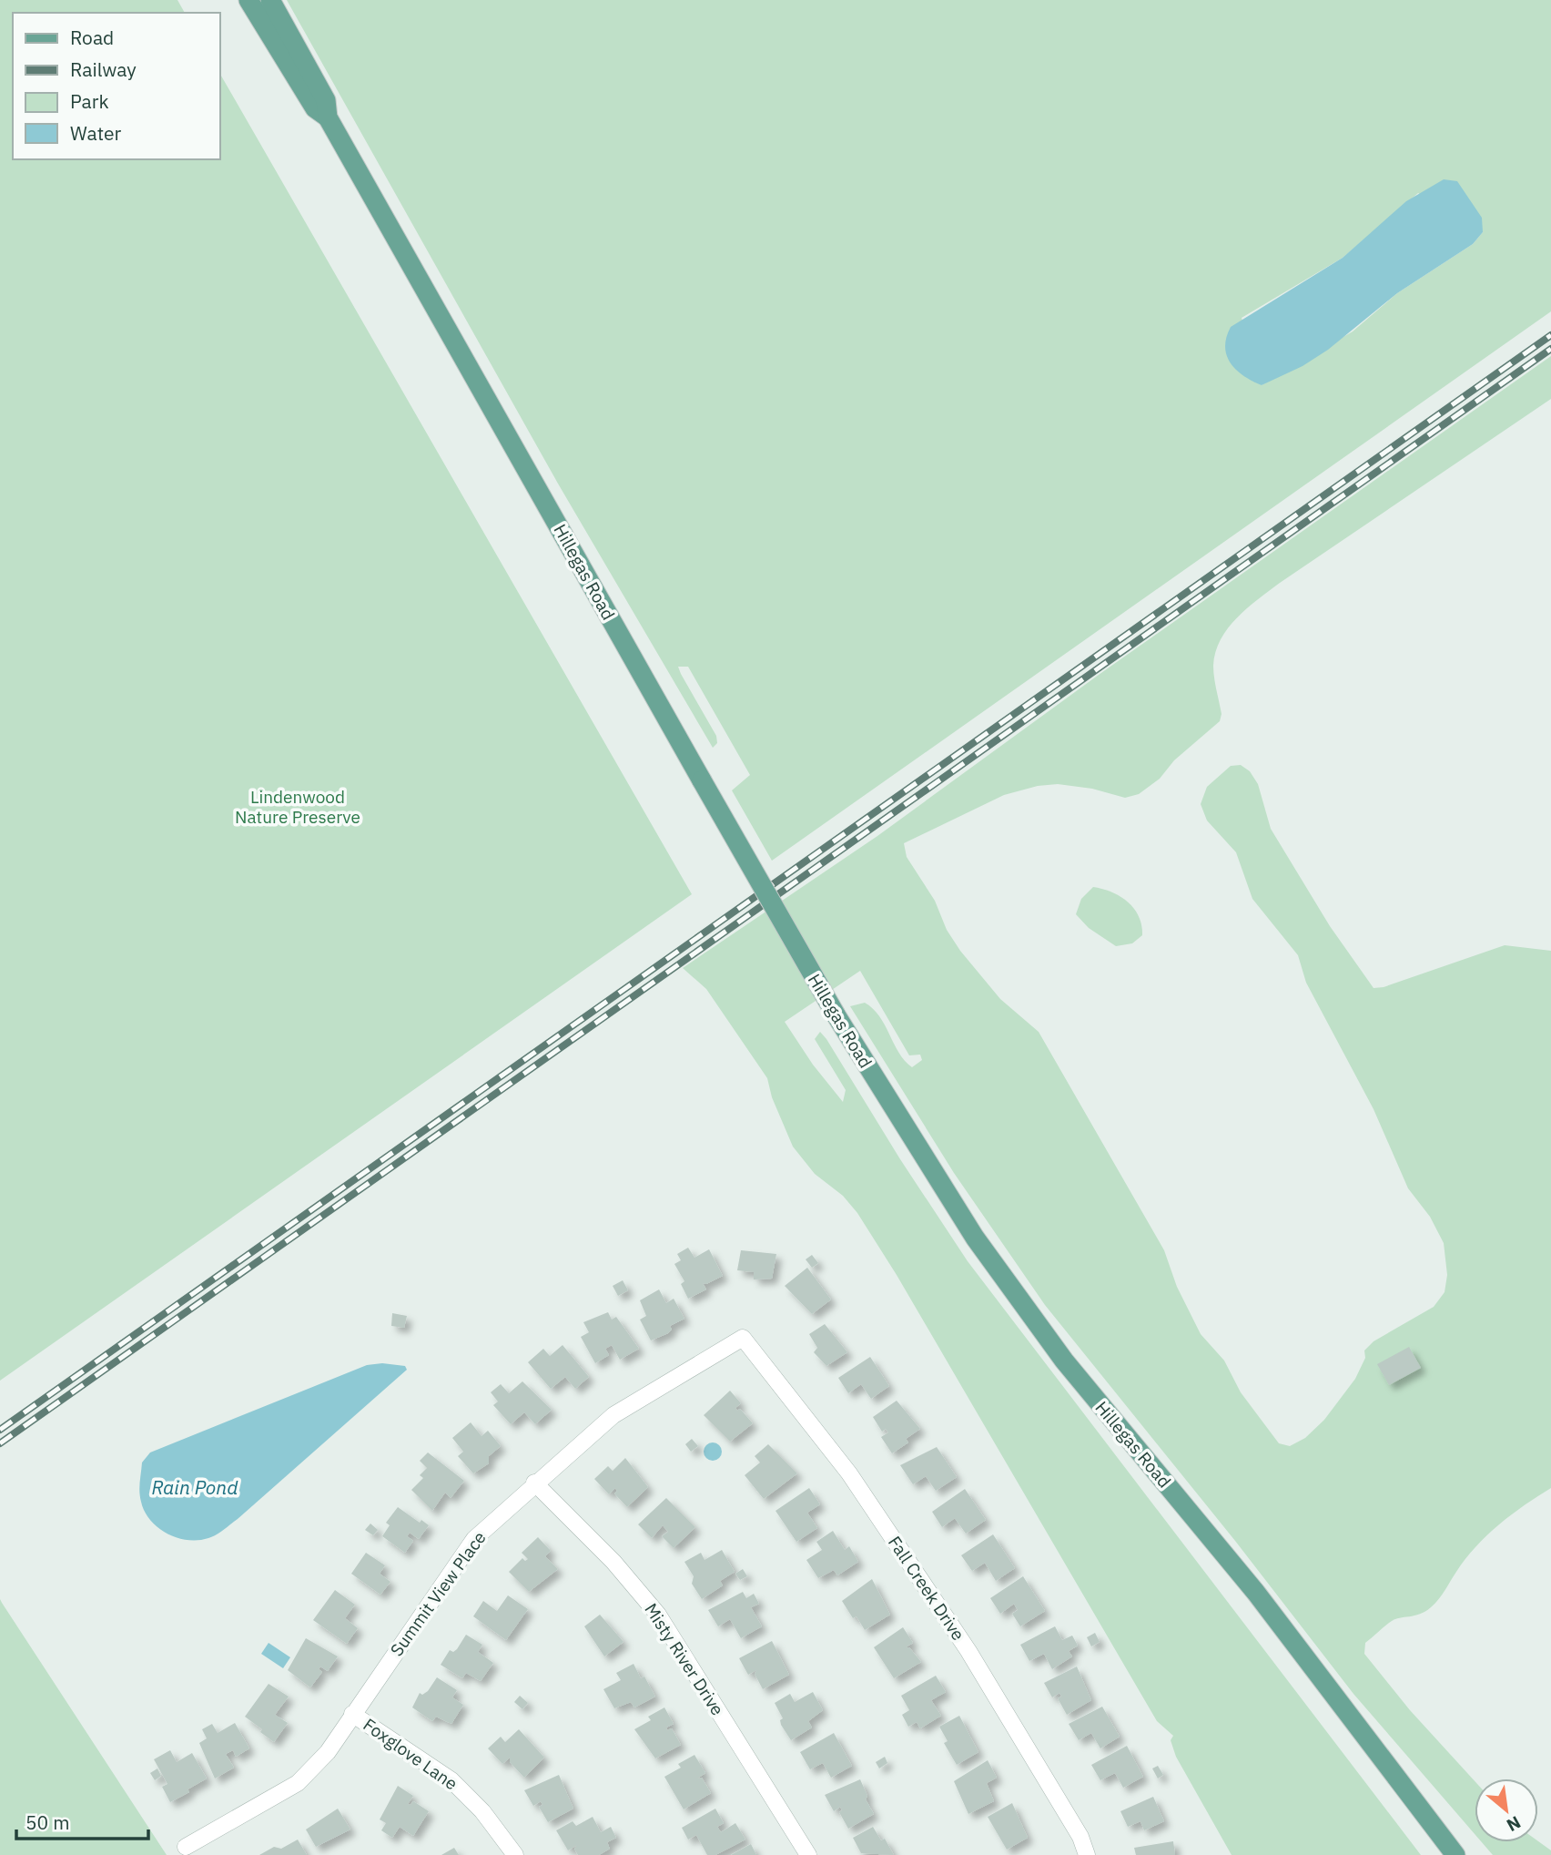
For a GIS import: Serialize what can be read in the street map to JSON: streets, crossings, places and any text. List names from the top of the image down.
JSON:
{
  "streets": {
    "main road": ["Hillegas Road"],
    "street": [
      "Fall Creek Drive",
      "Summit View Place",
      "Misty River Drive",
      "Foxglove Lane"
    ]
  },
  "crossings": [
    ["Fall Creek Drive", "Summit View Place"],
    ["Summit View Place", "Misty River Drive"],
    ["Summit View Place", "Foxglove Lane"]
  ],
  "water": ["Rain Pond"],
  "parks": ["Lindenwood Nature Preserve"],
  "legend": [
    "Road",
    "Railway",
    "Park",
    "Water"
  ],
  "scale_bar": "50 m",
  "north": "bottom right"
}
